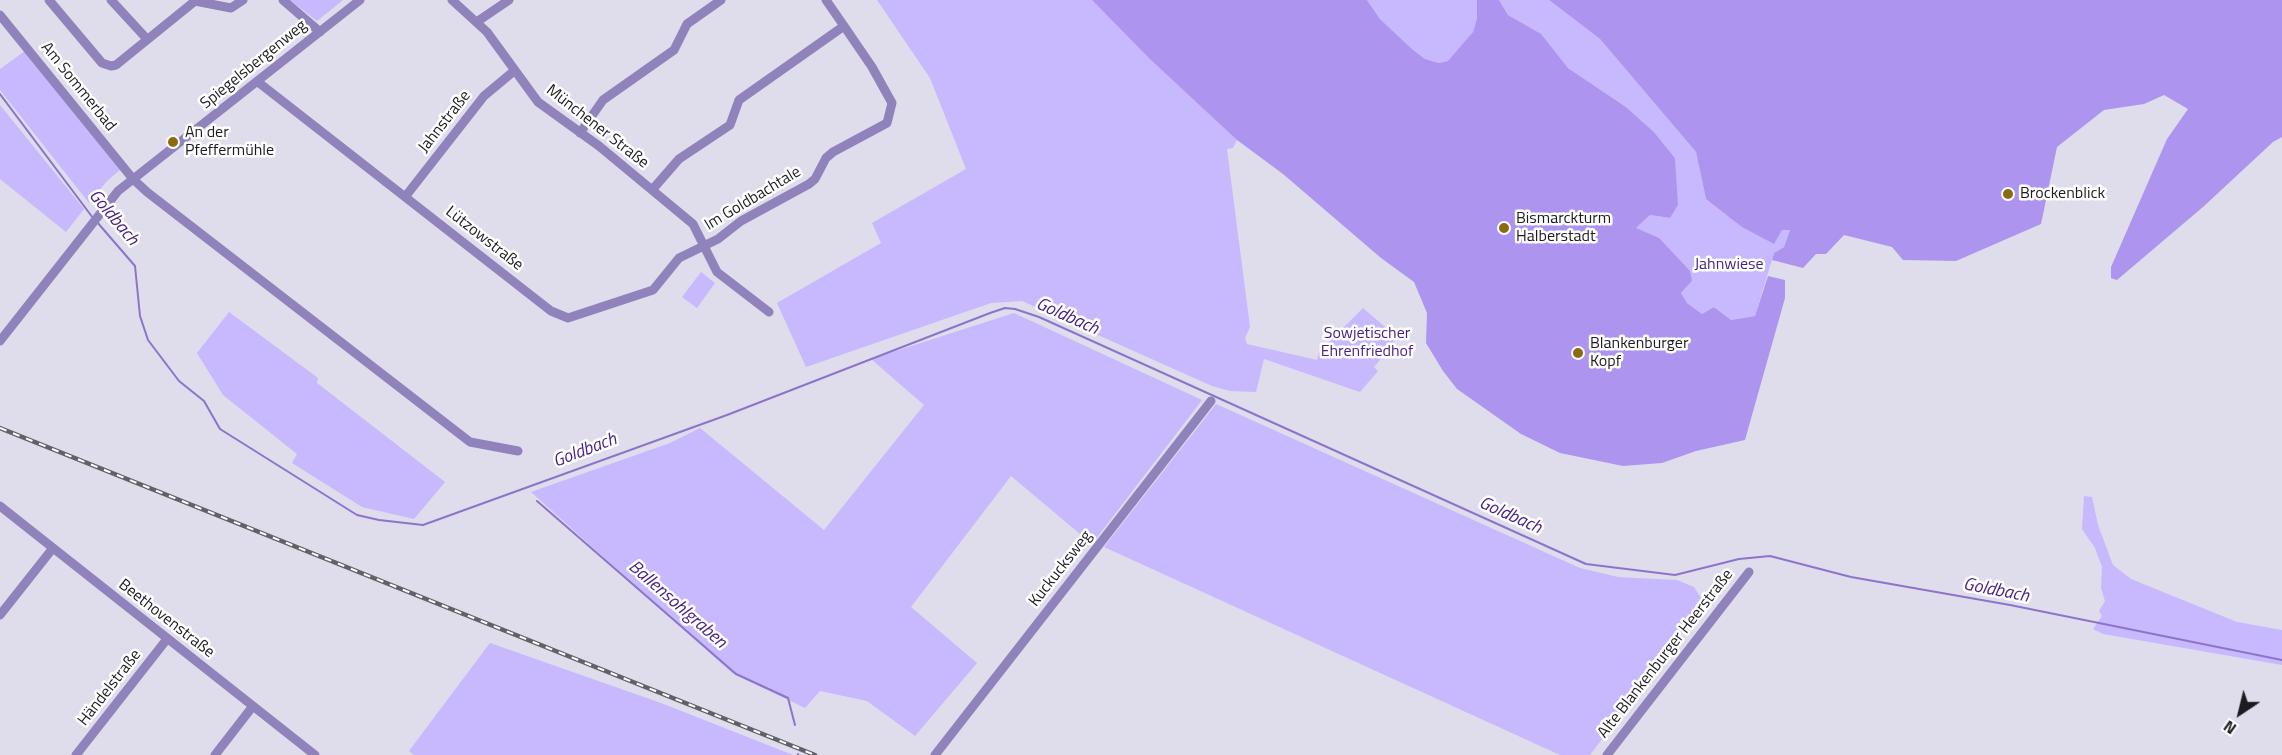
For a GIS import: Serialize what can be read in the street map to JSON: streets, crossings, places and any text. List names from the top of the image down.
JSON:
{
  "streets": {
    "street": [
      "Spiegelsbergenweg",
      "Am Sommerbad",
      "Jahnstraße",
      "Münchener Straße",
      "Im Goldbachtale",
      "Lützowstraße",
      "Kuckucksweg",
      "Beethovenstraße",
      "Alte Blankenburger Heerstraße",
      "Händelstraße"
    ]
  },
  "crossings": [
    ["Spiegelsbergenweg", "Am Sommerbad"],
    ["Spiegelsbergenweg", "Lützowstraße"],
    ["Jahnstraße", "Münchener Straße"],
    ["Jahnstraße", "Lützowstraße"],
    ["Münchener Straße", "Im Goldbachtale"],
    ["Münchener Straße", "Lützowstraße"],
    ["Im Goldbachtale", "Lützowstraße"],
    ["Beethovenstraße", "Händelstraße"]
  ],
  "water": ["Goldbach", "Ballensohlgraben"],
  "parks": ["Jahnwiese", "Sowjetischer Ehrenfriedhof"],
  "places": [
    "An der Pfeffermühle",
    "Brockenblick",
    "Bismarckturm Halberstadt",
    "Blankenburger Kopf"
  ],
  "north": "bottom left"
}
